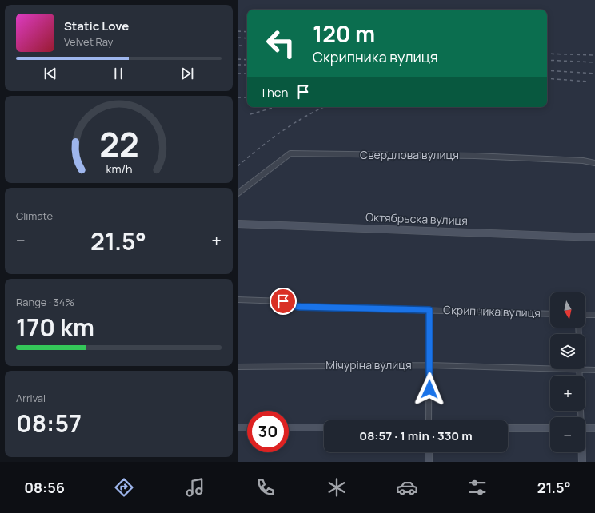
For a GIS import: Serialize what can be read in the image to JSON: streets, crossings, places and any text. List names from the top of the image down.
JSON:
{
  "streets": {
    "main road": ["Октябрьска вулиця"],
    "street": ["Свердлова вулиця", "Скрипника вулиця", "Мічуріна вулиця"]
  },
  "north": "bottom",
  "page": {
    "turn": ["120 m", "Скрипника вулиця"],
    "song": ["Static Love", "Velvet Ray"],
    "then": "Then",
    "tile": [
      "Climate",
      ["Range · 34%", "170 km"],
      ["Arrival", "08:57"]
    ],
    "heat": ["−", "21.5°", "+"],
    "map_buttons": ["+", "−"],
    "limit": "30",
    "trip": "08:57 · 1 min · 330 m",
    "tabs": ["08:56", "21.5°"],
    "gauge": ["22", "km/h"]
  }
}
